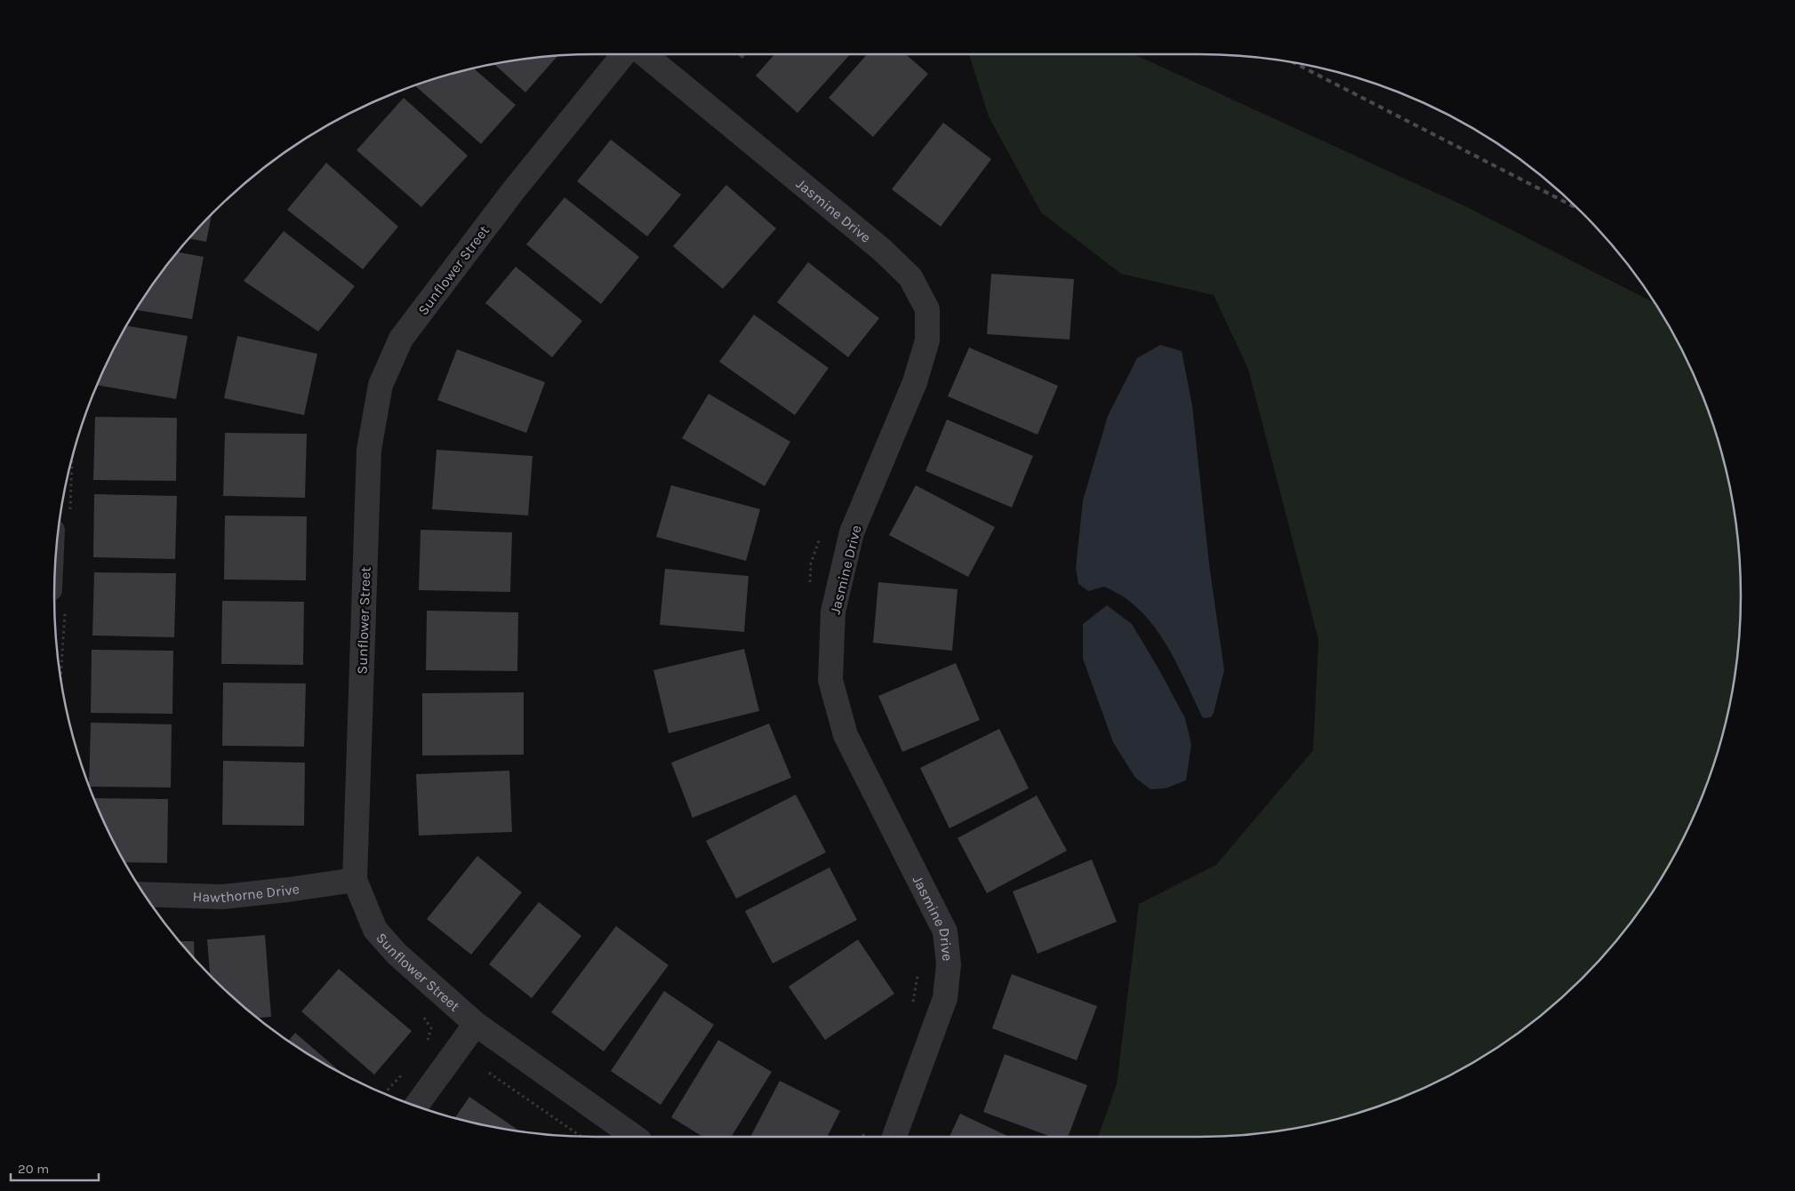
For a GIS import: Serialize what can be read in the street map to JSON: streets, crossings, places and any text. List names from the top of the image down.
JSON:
{
  "streets": {
    "street": ["Jasmine Drive", "Sunflower Street", "Hawthorne Drive"]
  },
  "crossings": [
    ["Sunflower Street", "Hawthorne Drive"]
  ],
  "scale_bar": "20 m"
}
